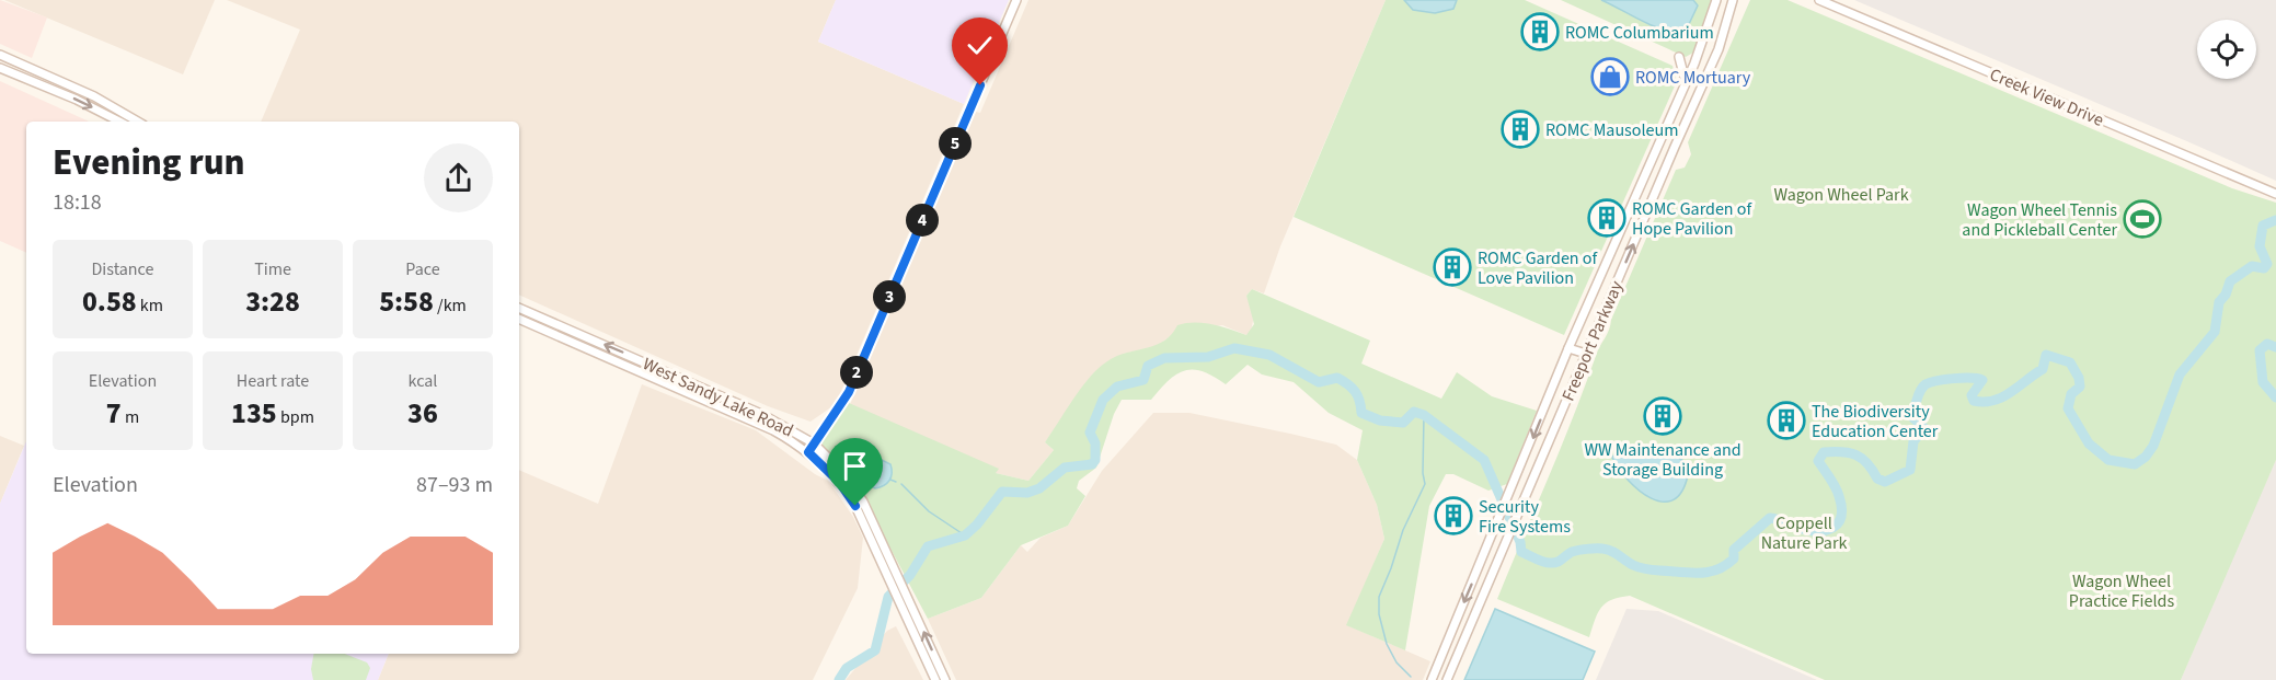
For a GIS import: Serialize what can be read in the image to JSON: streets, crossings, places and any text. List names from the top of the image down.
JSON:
{
  "streets": {
    "main road": ["Creek View Drive", "Freeport Parkway", "West Sandy Lake Road"]
  },
  "parks": ["Wagon Wheel Park", "Coppell Nature Park", "Wagon Wheel Practice Fields"],
  "places": {
    "building": [
      "ROMC Columbarium",
      "ROMC Mausoleum",
      "ROMC Garden of Hope Pavilion",
      "ROMC Garden of Love Pavilion",
      "WW Maintenance and Storage Building",
      "The Biodiversity Education Center",
      "Security Fire Systems"
    ],
    "shop": ["ROMC Mortuary"],
    "sports": ["Wagon Wheel Tennis and Pickleball Center"]
  },
  "page": {
    "heading": ["Evening run", "18:18"],
    "pins": [
      "5",
      "4",
      "3",
      "2"
    ],
    "stats": [
      ["Distance", "0.58 km"],
      ["Time", "3:28"],
      ["Pace", "5:58 /km"],
      ["Elevation", "7 m"],
      ["Heart rate", "135 bpm"],
      ["kcal", "36"]
    ],
    "chart": ["Elevation", "87–93 m"]
  }
}
